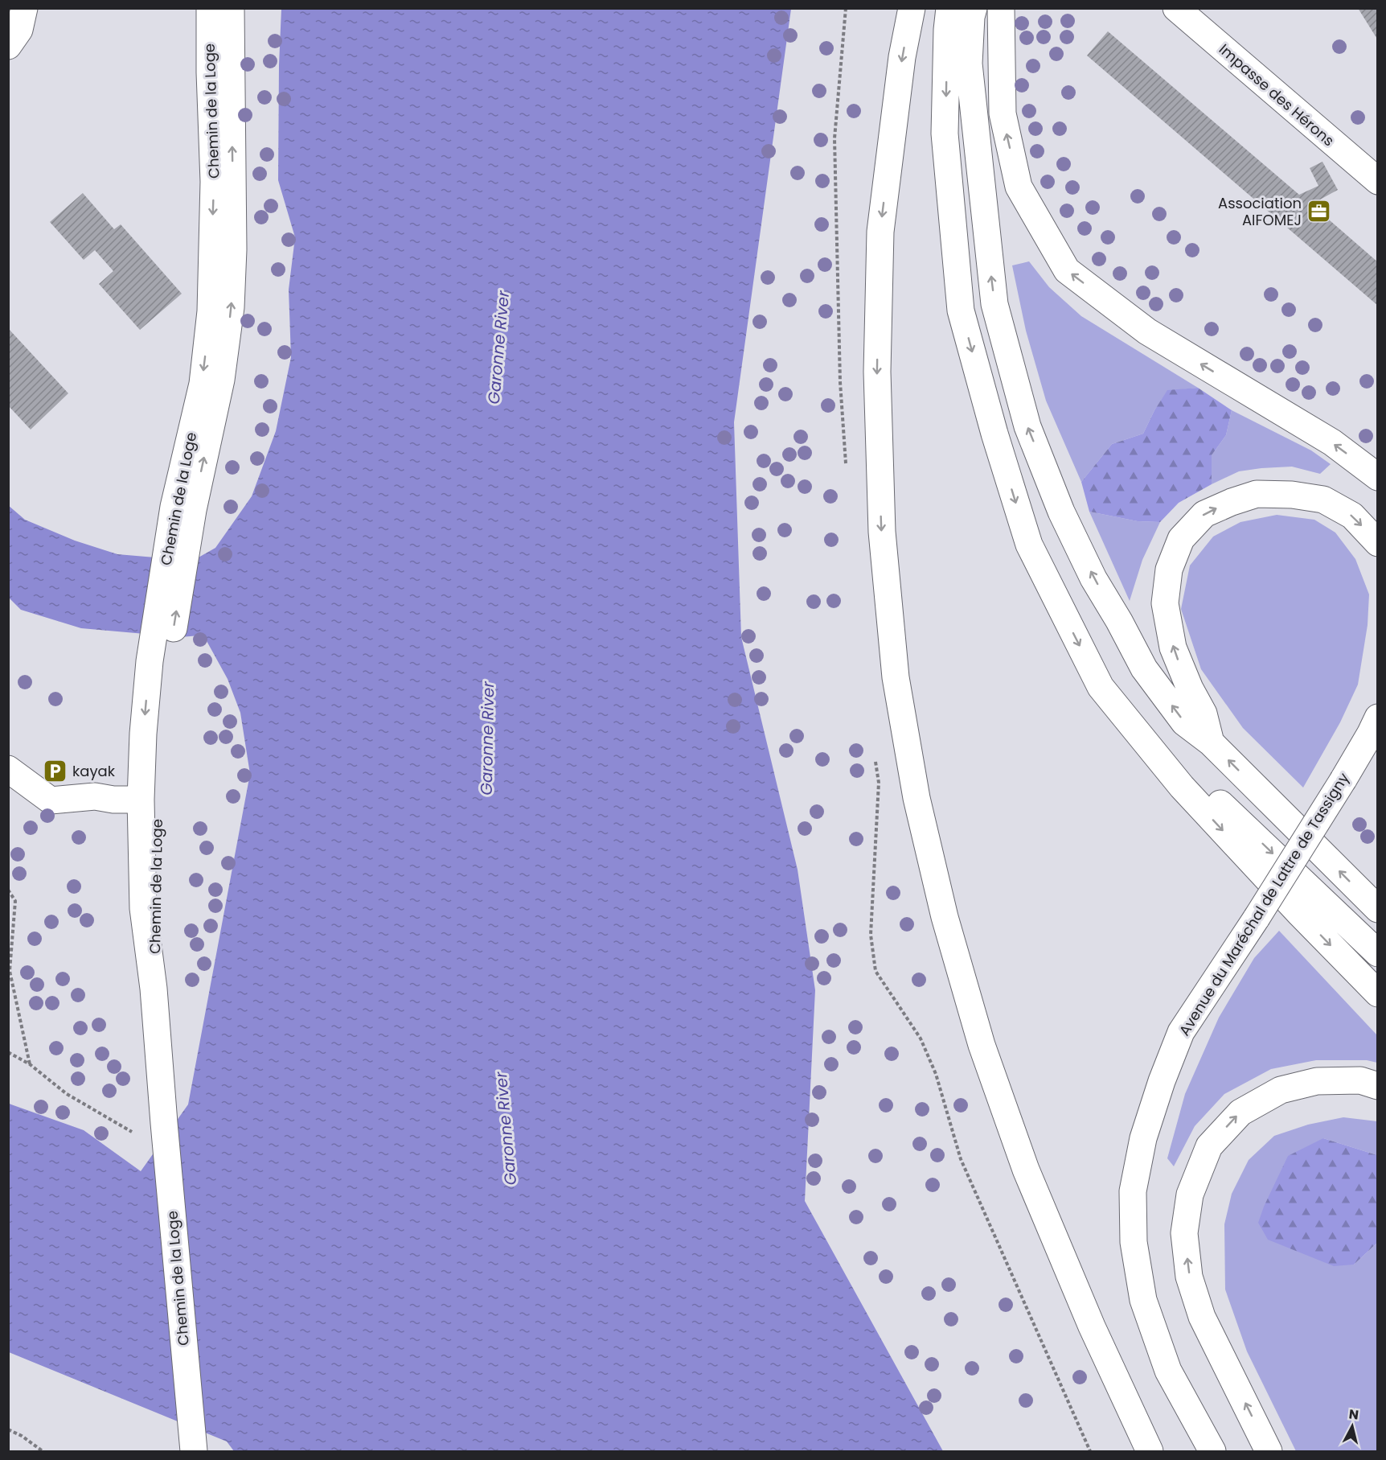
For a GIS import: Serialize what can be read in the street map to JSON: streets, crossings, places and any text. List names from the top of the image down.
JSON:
{
  "streets": {
    "main road": ["Impasse des Hérons", "Chemin de la Loge", "Avenue du Maréchal de Lattre de Tassigny"]
  },
  "water": ["Garonne River"],
  "places": {
    "office": ["Association AIFOMEJ"],
    "parking": ["kayak"]
  },
  "north": "top"
}
